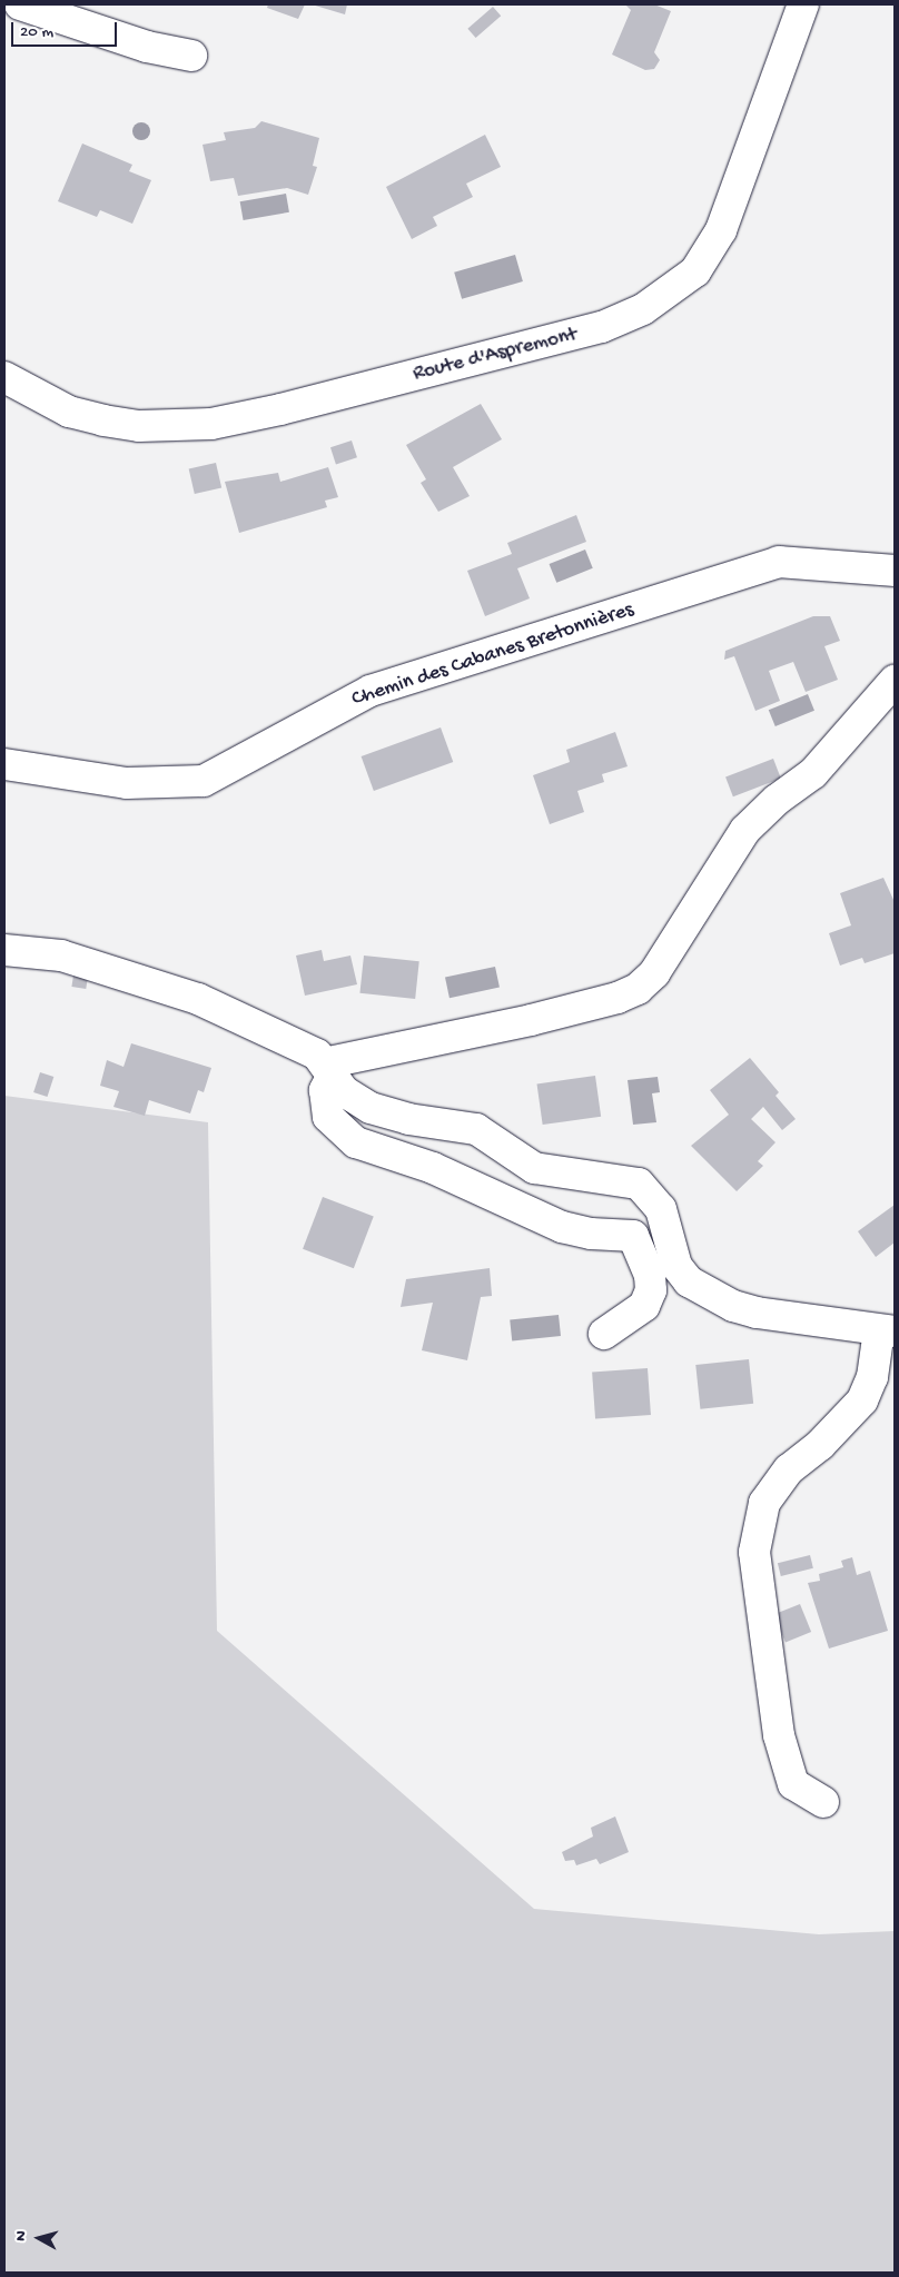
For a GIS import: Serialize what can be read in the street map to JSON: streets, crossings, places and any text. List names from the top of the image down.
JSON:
{
  "streets": {
    "street": ["Route d'Aspremont", "Chemin des Cabanes Bretonnières"]
  },
  "scale_bar": "20 m",
  "north": "left"
}
